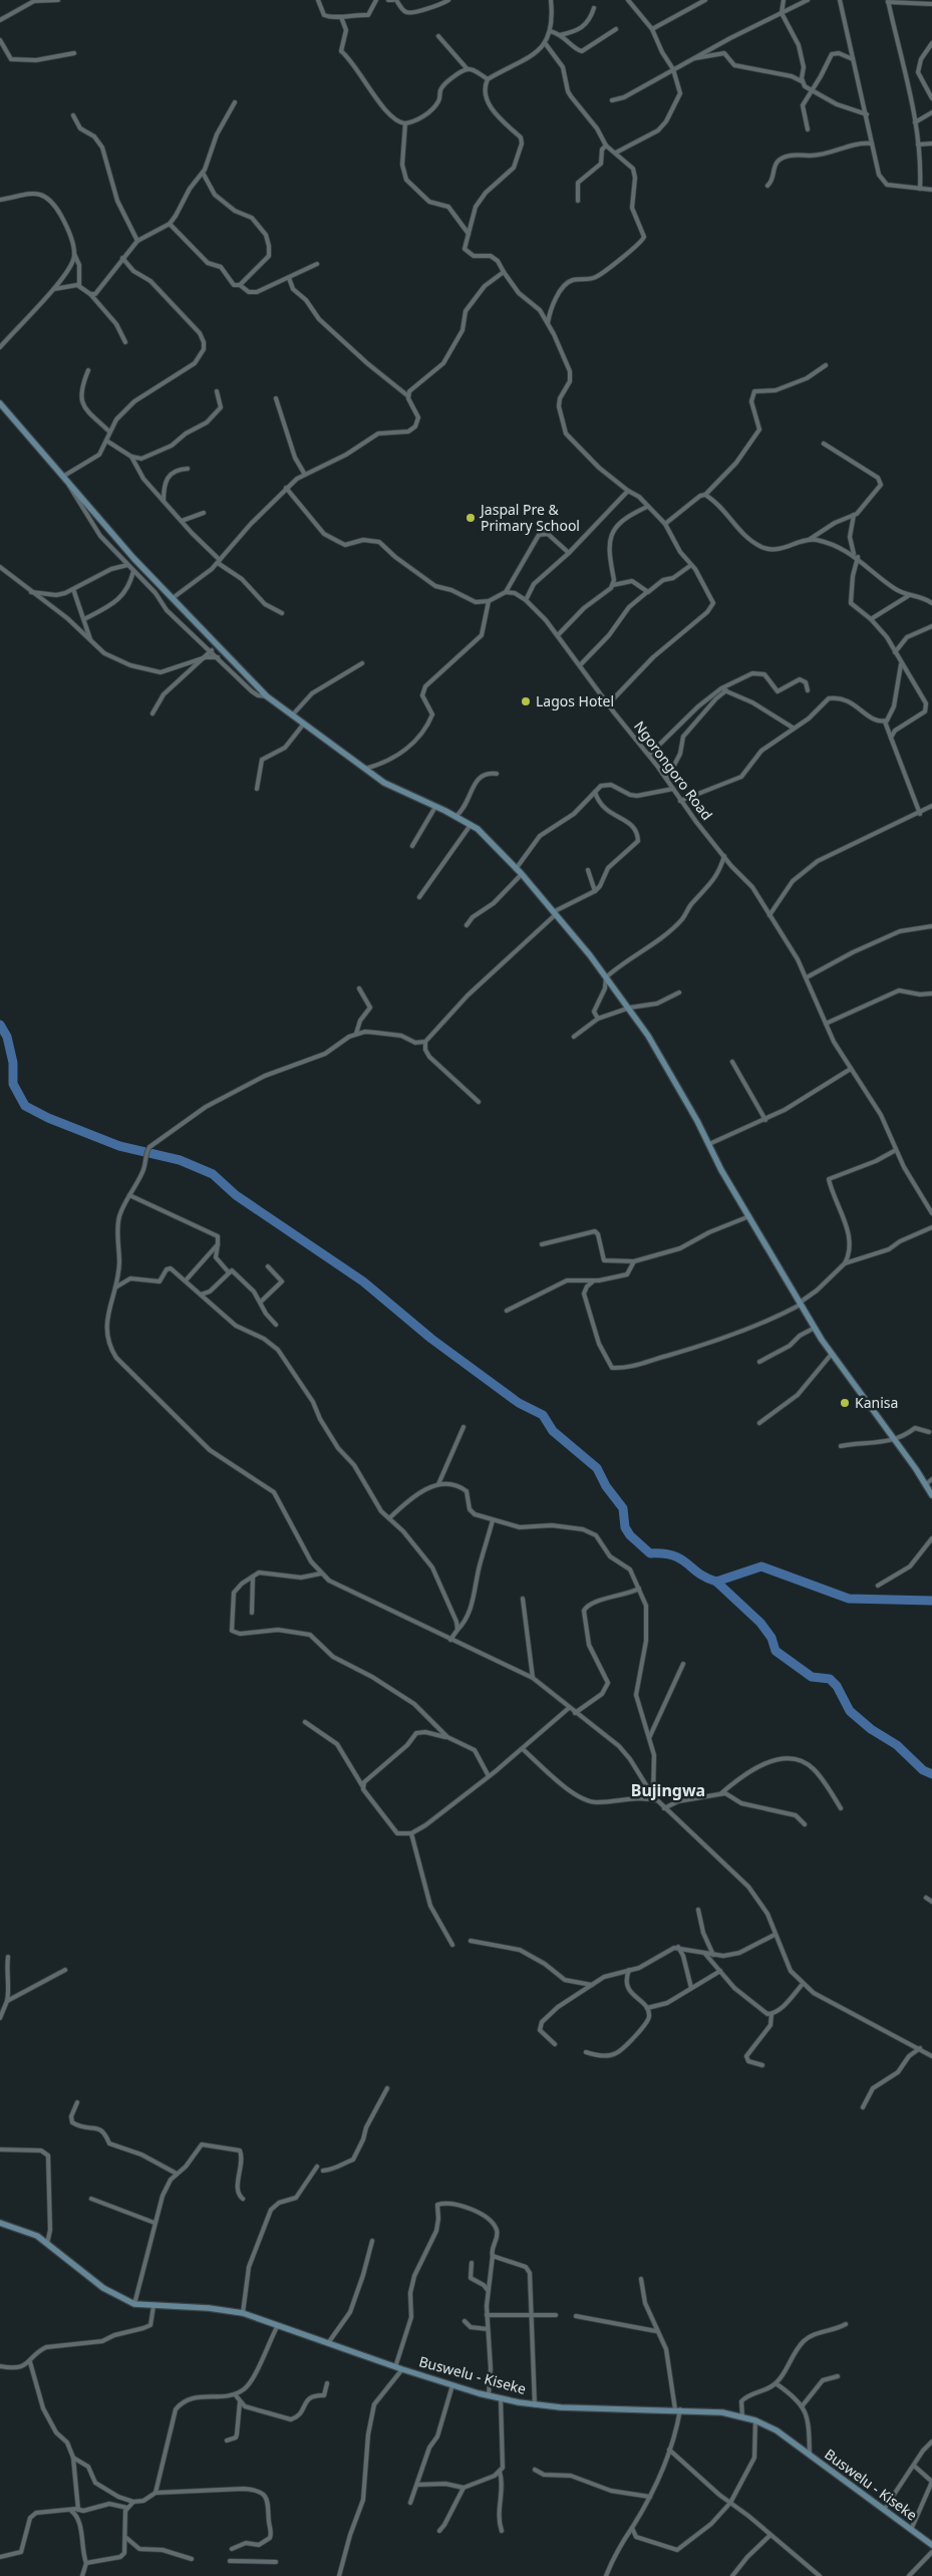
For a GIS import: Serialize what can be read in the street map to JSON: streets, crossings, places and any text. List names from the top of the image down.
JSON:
{
  "streets": {
    "street": ["Ngorongoro Road", "Buswelu - Kiseke"]
  },
  "districts": ["Bujingwa"],
  "places": ["Jaspal Pre & Primary School", "Lagos Hotel", "Kanisa"]
}
